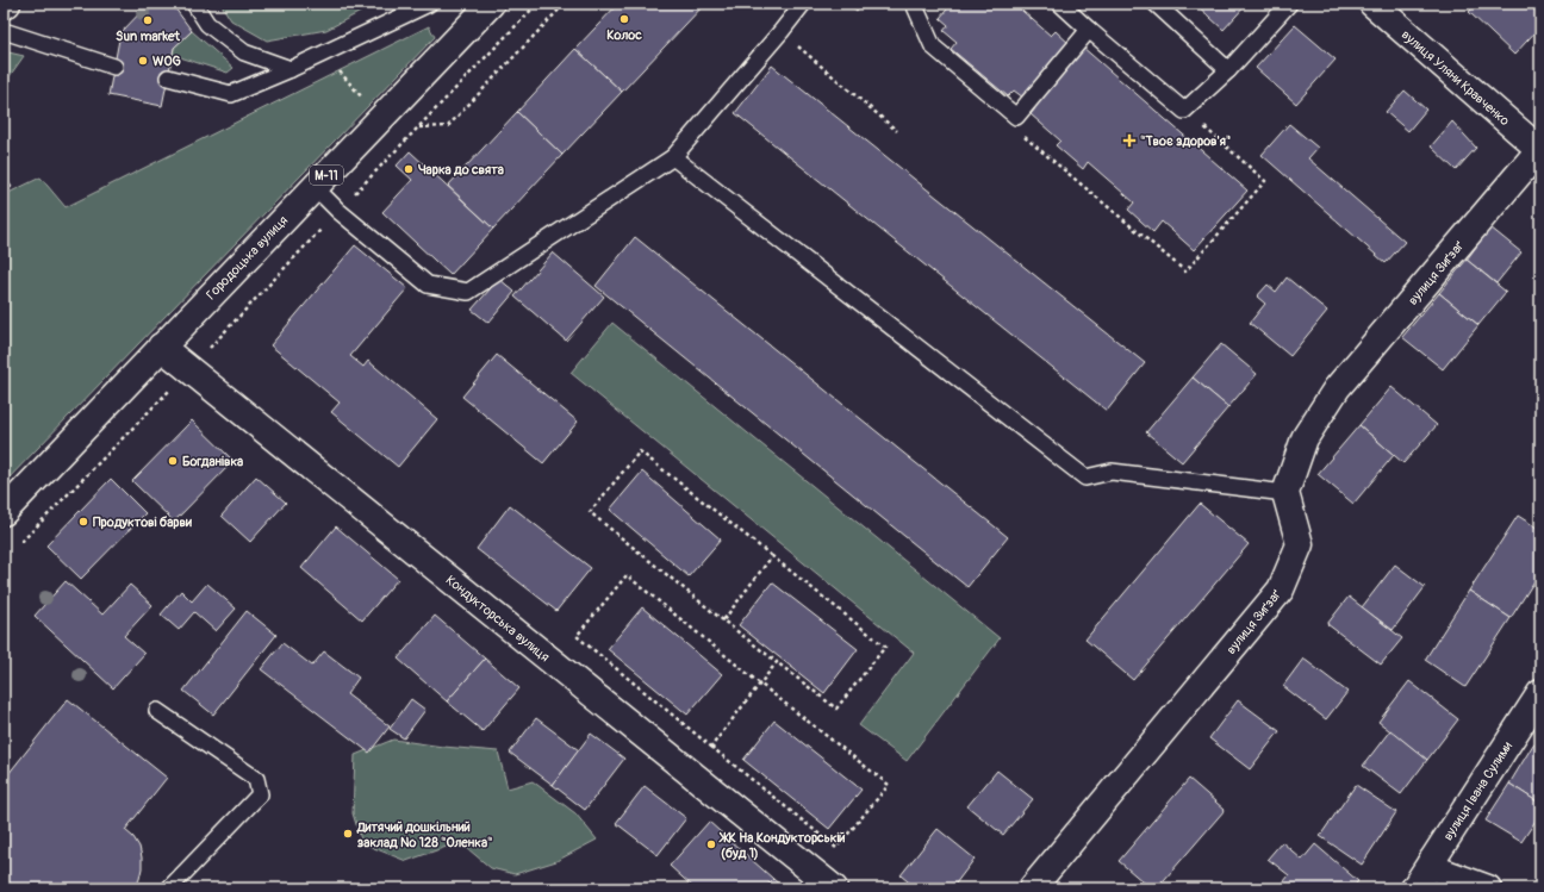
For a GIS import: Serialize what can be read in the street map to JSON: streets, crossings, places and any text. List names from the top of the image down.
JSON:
{
  "streets": {
    "street": [
      "вулиця Уляни Кравченко",
      "М-11",
      "Городоцька вулиця",
      "вулиця Зиґзаґ",
      "Кондукторська вулиця",
      "вулиця Івана Сулими"
    ]
  },
  "crossings": [
    ["вулиця Уляни Кравченко", "вулиця Зиґзаґ"],
    ["Городоцька вулиця", "Кондукторська вулиця"]
  ],
  "places": {
    "other": [
      "Колос",
      "Sun market",
      "WOG",
      "Чарка до свята",
      "Богданівка",
      "Продуктові барви",
      "Дитячий дошкільний заклад № 128 \"Оленка\"",
      "ЖК На Кондукторській (буд 1)"
    ],
    "health": ["\"Твоє здоров'я\""]
  }
}
